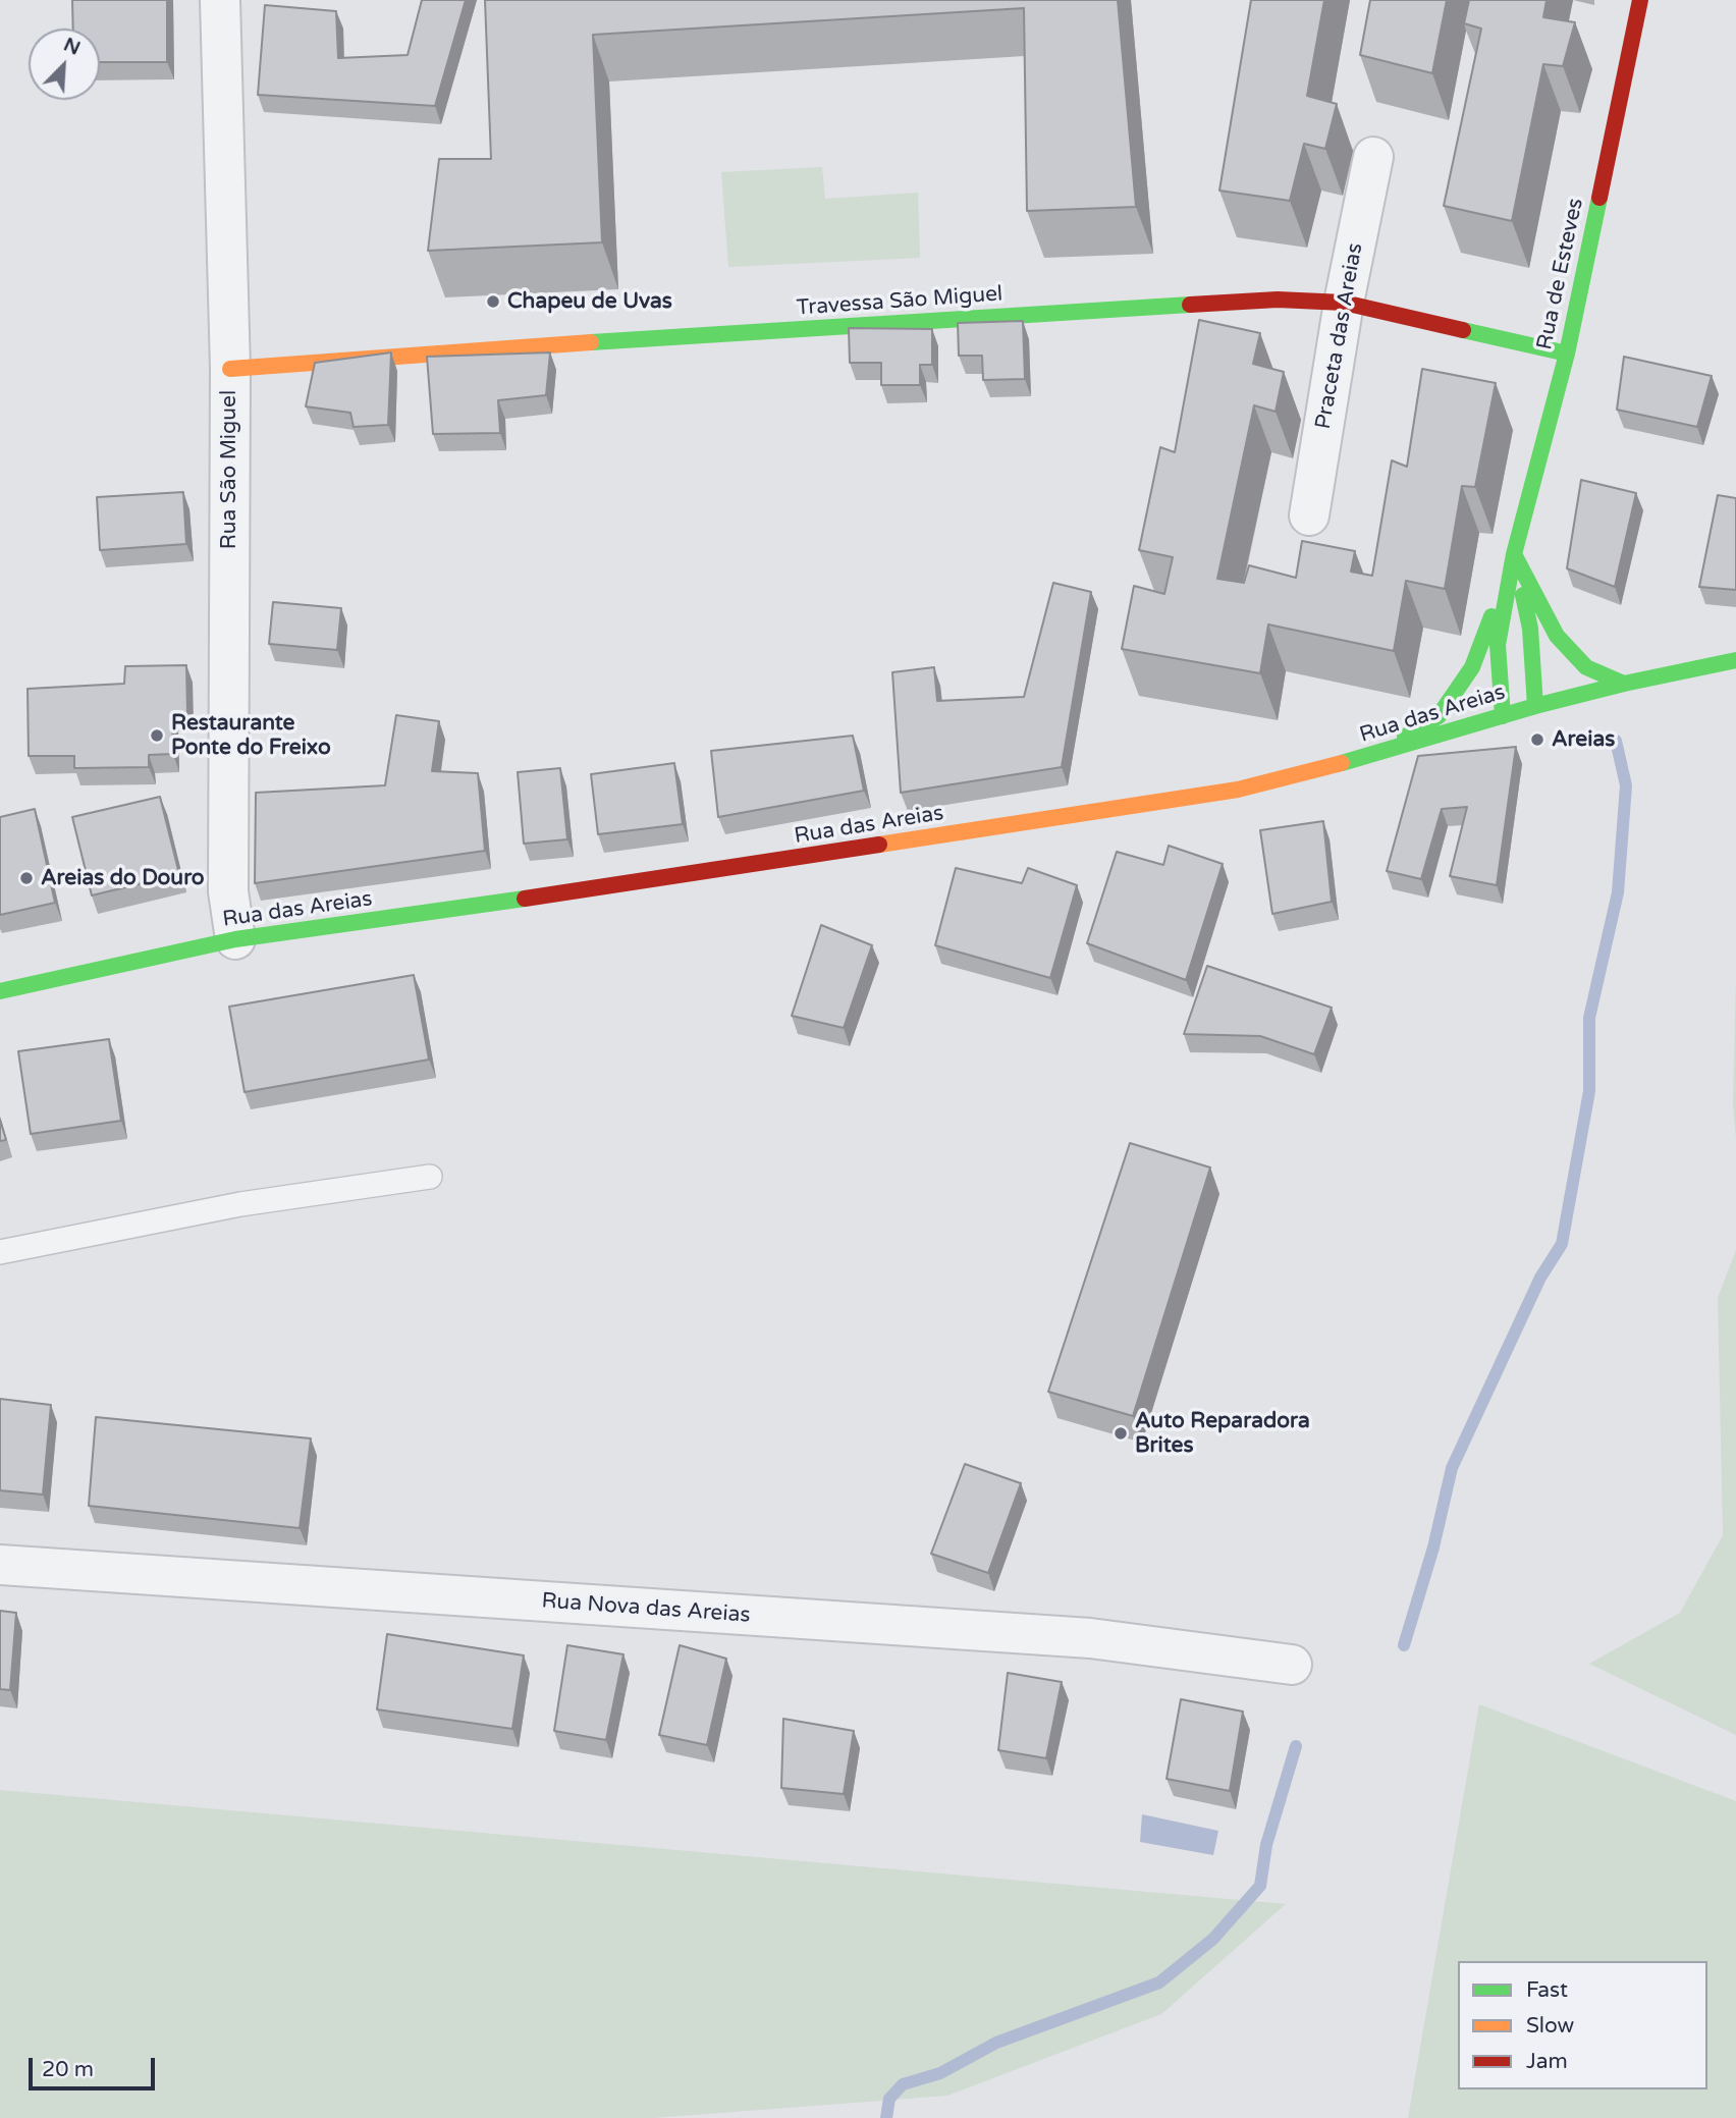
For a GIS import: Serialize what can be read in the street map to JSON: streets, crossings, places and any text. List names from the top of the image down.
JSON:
{
  "streets": {
    "street": [
      "Rua de Esteves",
      "Travessa São Miguel",
      "Praceta das Areias",
      "Rua São Miguel",
      "Rua das Areias",
      "Rua Nova das Areias"
    ]
  },
  "crossings": [
    ["Rua de Esteves", "Travessa São Miguel"],
    ["Rua de Esteves", "Rua das Areias"],
    ["Travessa São Miguel", "Praceta das Areias"],
    ["Travessa São Miguel", "Rua São Miguel"],
    ["Rua São Miguel", "Rua das Areias"]
  ],
  "places": [
    "Chapeu de Uvas",
    "Restaurante Ponte do Freixo",
    "Areias",
    "Areias do Douro",
    "Auto Reparadora Brites"
  ],
  "legend": ["Fast", "Slow", "Jam"],
  "scale_bar": "20 m",
  "north": "top right"
}
